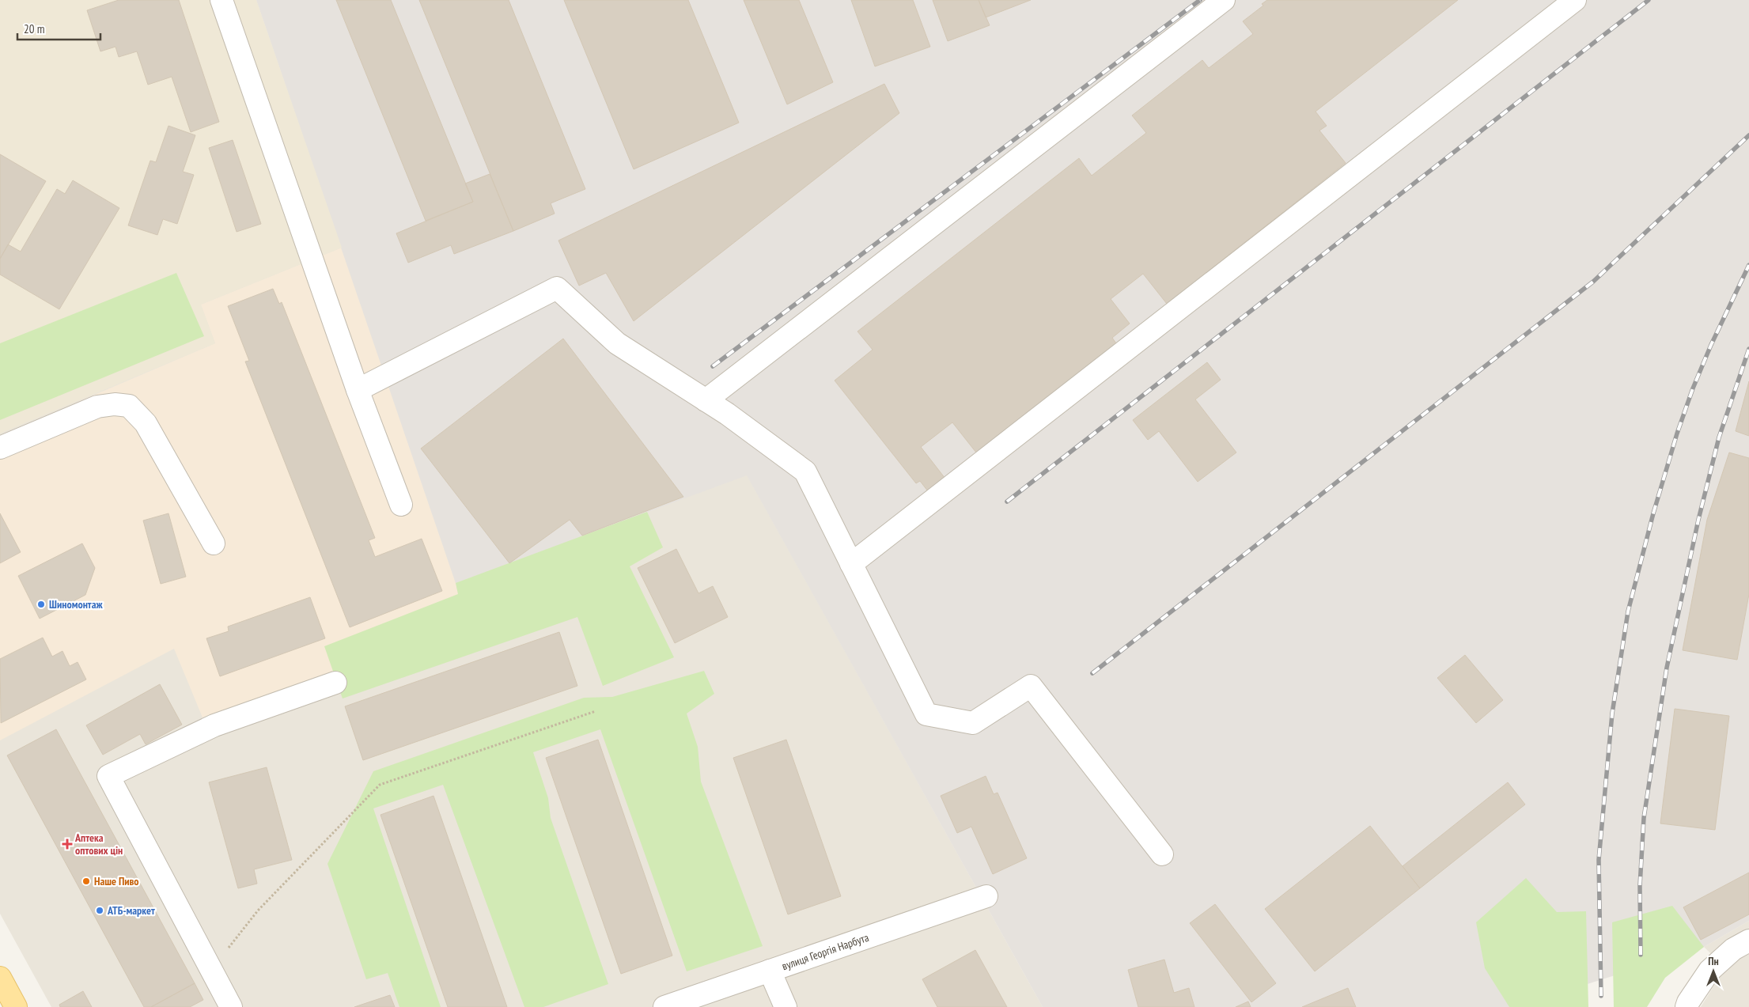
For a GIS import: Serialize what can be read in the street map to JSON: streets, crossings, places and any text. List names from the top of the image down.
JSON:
{
  "streets": {
    "street": ["вулиця Георгія Нарбута"]
  },
  "places": {
    "other": ["Шиномонтаж", "Наше Пиво", "АТБ-маркет"],
    "health": ["Аптека оптових цін"]
  },
  "scale_bar": "20 m",
  "north": "top"
}
